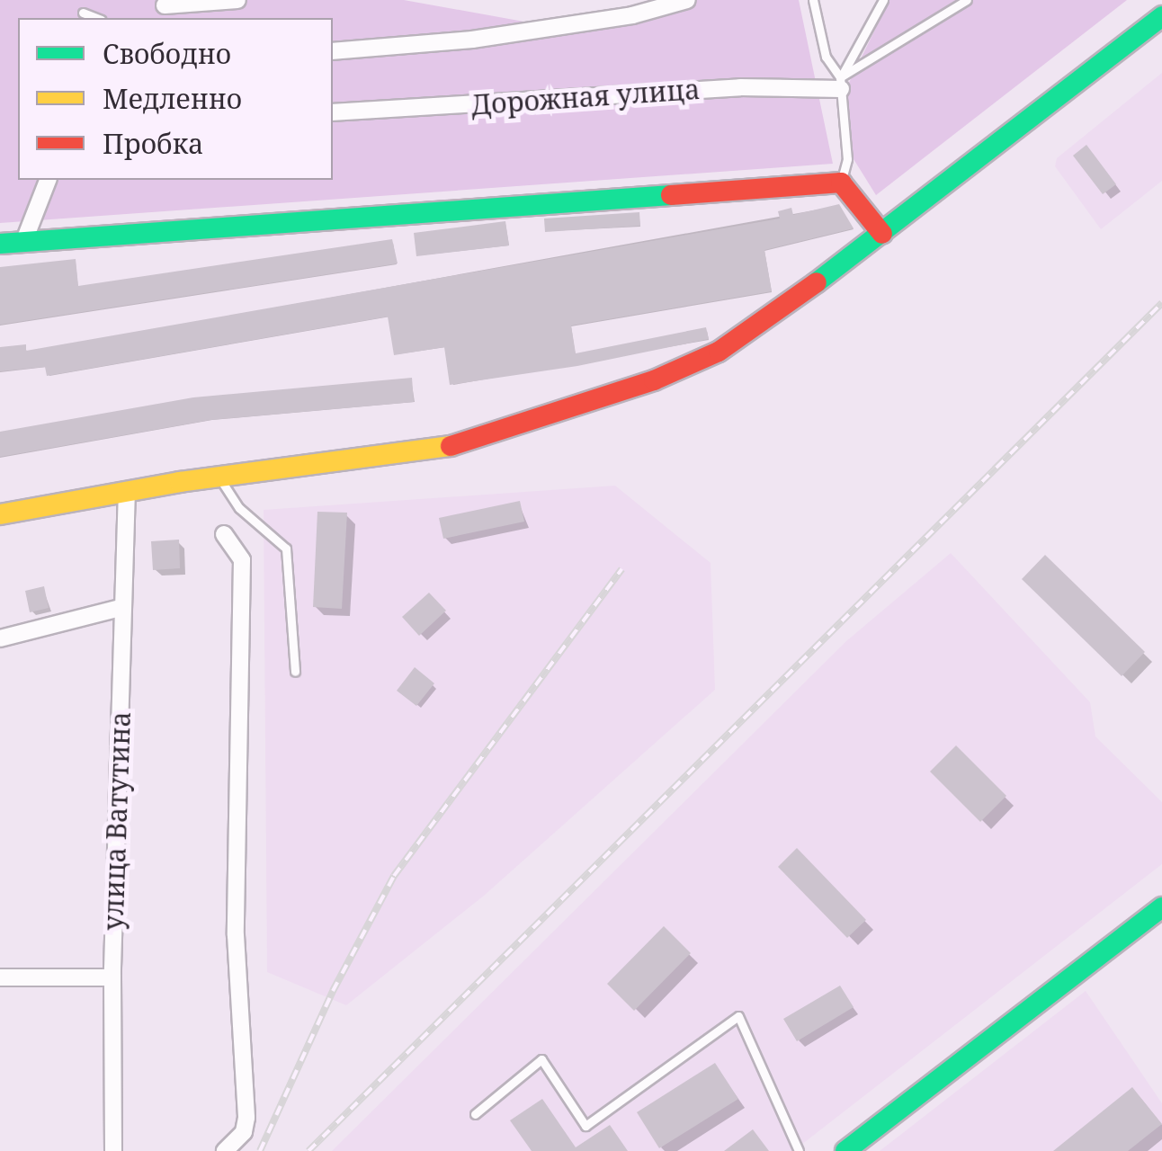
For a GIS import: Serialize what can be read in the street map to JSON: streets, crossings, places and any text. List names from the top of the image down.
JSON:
{
  "streets": {
    "street": ["Дорожная улица", "улица Ватутина"]
  },
  "legend": ["Свободно", "Медленно", "Пробка"]
}
